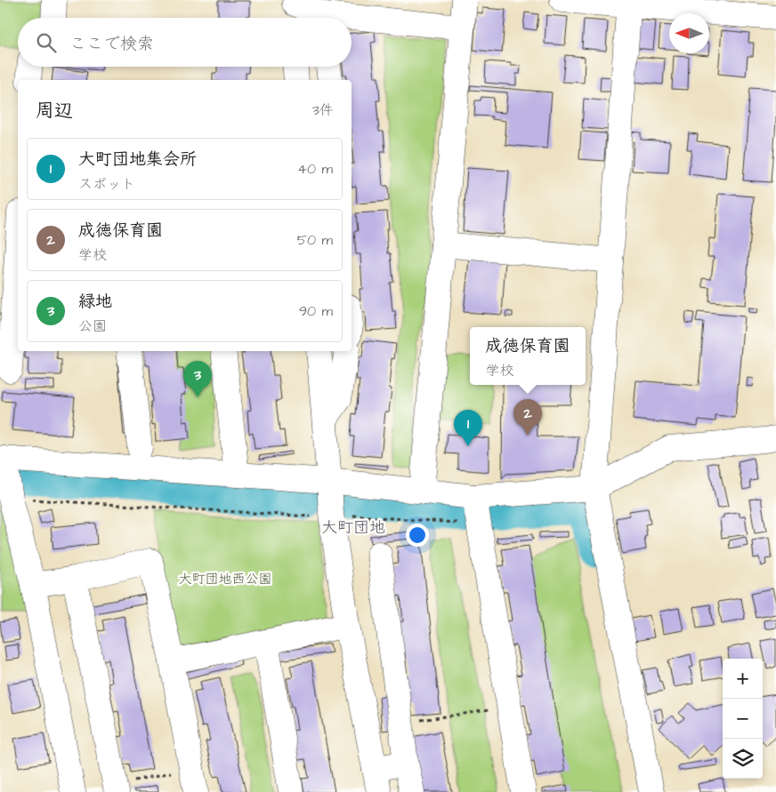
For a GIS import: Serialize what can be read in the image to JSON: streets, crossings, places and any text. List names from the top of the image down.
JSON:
{
  "districts": ["大町団地"],
  "parks": ["大町団地西公園"],
  "north": "left",
  "page": {
    "search": "ここで検索",
    "heading": ["周辺", "3件"],
    "list": [
      {
        "mark": "1",
        "name": "大町団地集会所",
        "note": "スポット",
        "value": "40 m"
      },
      {
        "mark": "2",
        "name": "成徳保育園",
        "note": "学校",
        "value": "50 m"
      },
      {
        "mark": "3",
        "name": "緑地",
        "note": "公園",
        "value": "90 m"
      }
    ],
    "popup": ["成徳保育園", "学校"],
    "pins": ["3", "2", "1"],
    "map_buttons": ["+", "−"]
  }
}
